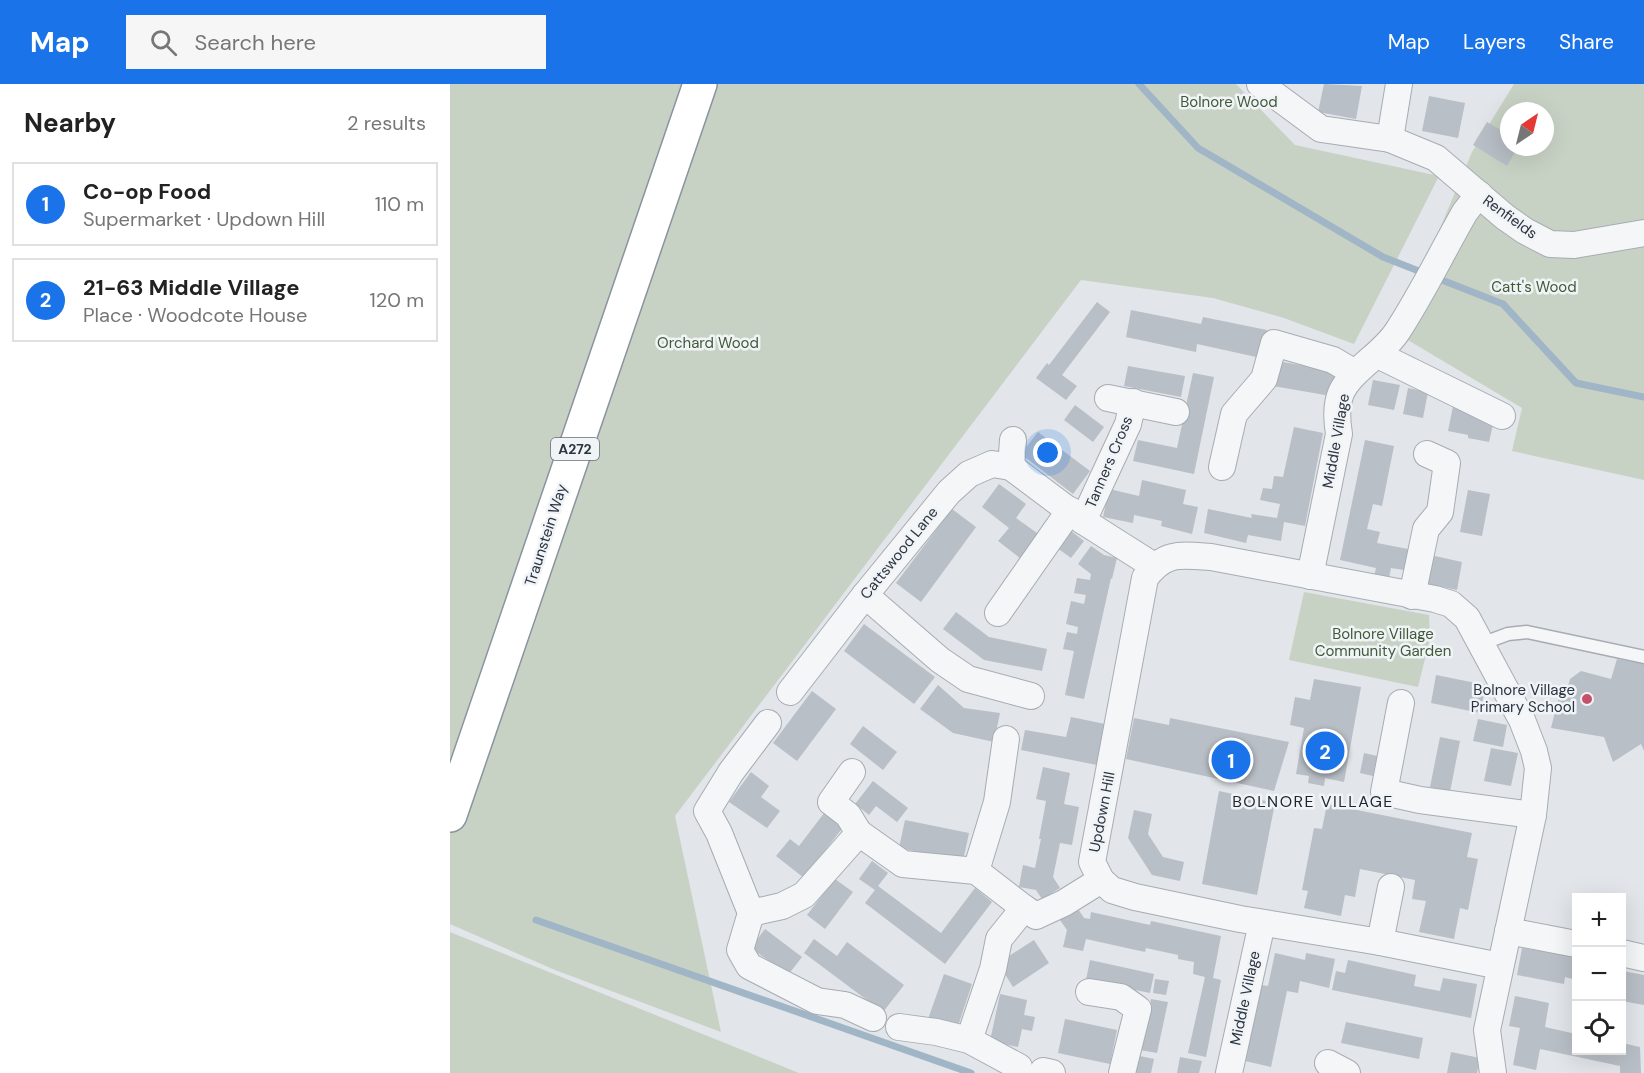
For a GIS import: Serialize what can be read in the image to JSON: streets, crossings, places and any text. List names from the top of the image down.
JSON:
{
  "streets": {
    "highway": ["A272", "Traunstein Way"],
    "street": [
      "Renfields",
      "Middle Village",
      "Tanners Cross",
      "Cattswood Lane",
      "Updown Hill"
    ]
  },
  "crossings": [
    ["Renfields", "Middle Village"],
    ["Tanners Cross", "Cattswood Lane"],
    ["Tanners Cross", "Updown Hill"]
  ],
  "districts": ["BOLNORE VILLAGE"],
  "parks": [
    "Bolnore Wood",
    "Catt's Wood",
    "Orchard Wood",
    "Bolnore Village Community Garden"
  ],
  "places": ["Bolnore Village Primary School"],
  "north": "top right",
  "page": {
    "header": "Map",
    "search": "Search here",
    "nav": ["Map", "Layers", "Share"],
    "heading": ["Nearby", "2 results"],
    "list": [
      {
        "mark": "1",
        "name": "Co-op Food",
        "note": "Supermarket · Updown Hill",
        "value": "110 m"
      },
      {
        "mark": "2",
        "name": "21-63 Middle Village",
        "note": "Place · Woodcote House",
        "value": "120 m"
      }
    ],
    "pins": ["2", "1"],
    "map_buttons": ["+", "−"]
  }
}
